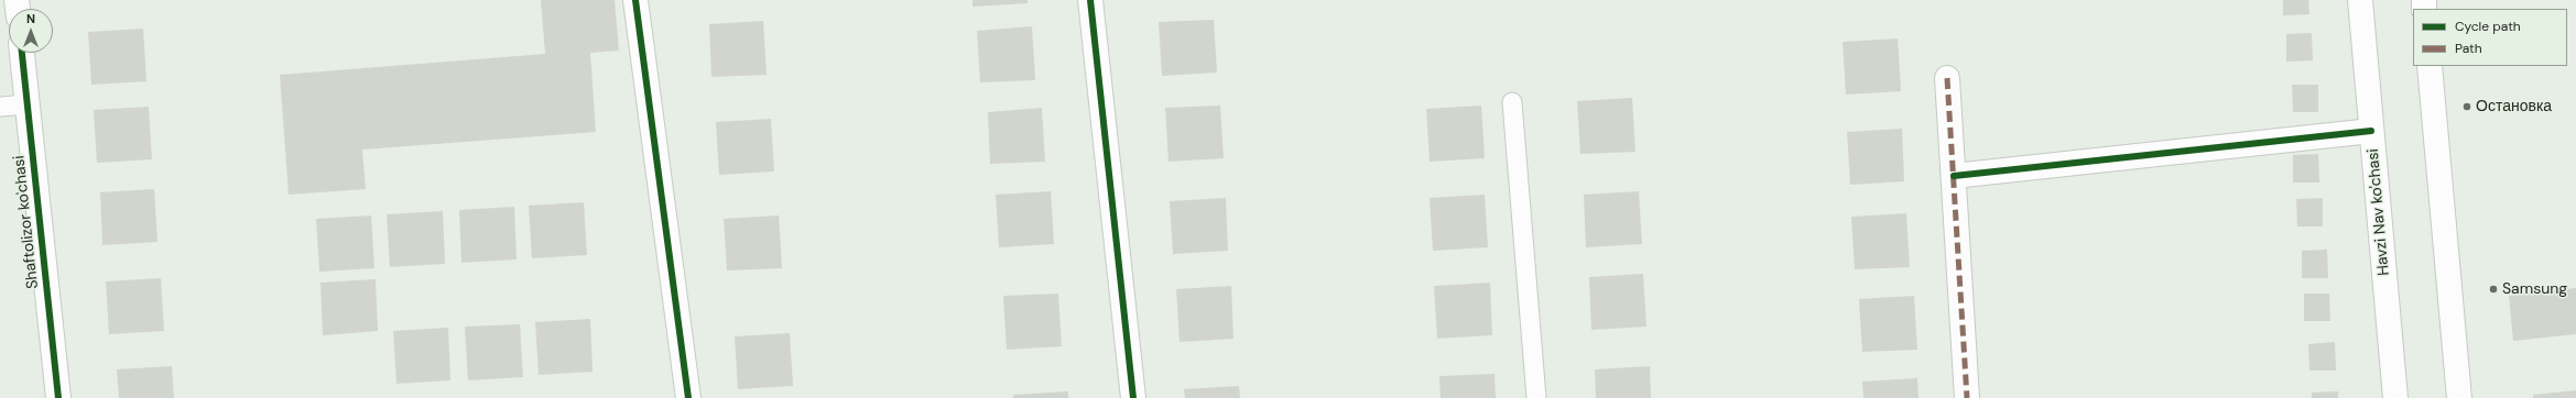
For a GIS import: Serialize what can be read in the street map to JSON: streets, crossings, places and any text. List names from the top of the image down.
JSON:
{
  "streets": {
    "street": ["Havzi Nav ko'chasi", "Shaftolizor ko'chasi"]
  },
  "places": ["Остановка", "Samsung"],
  "legend": ["Cycle path", "Path"],
  "north": "top"
}
